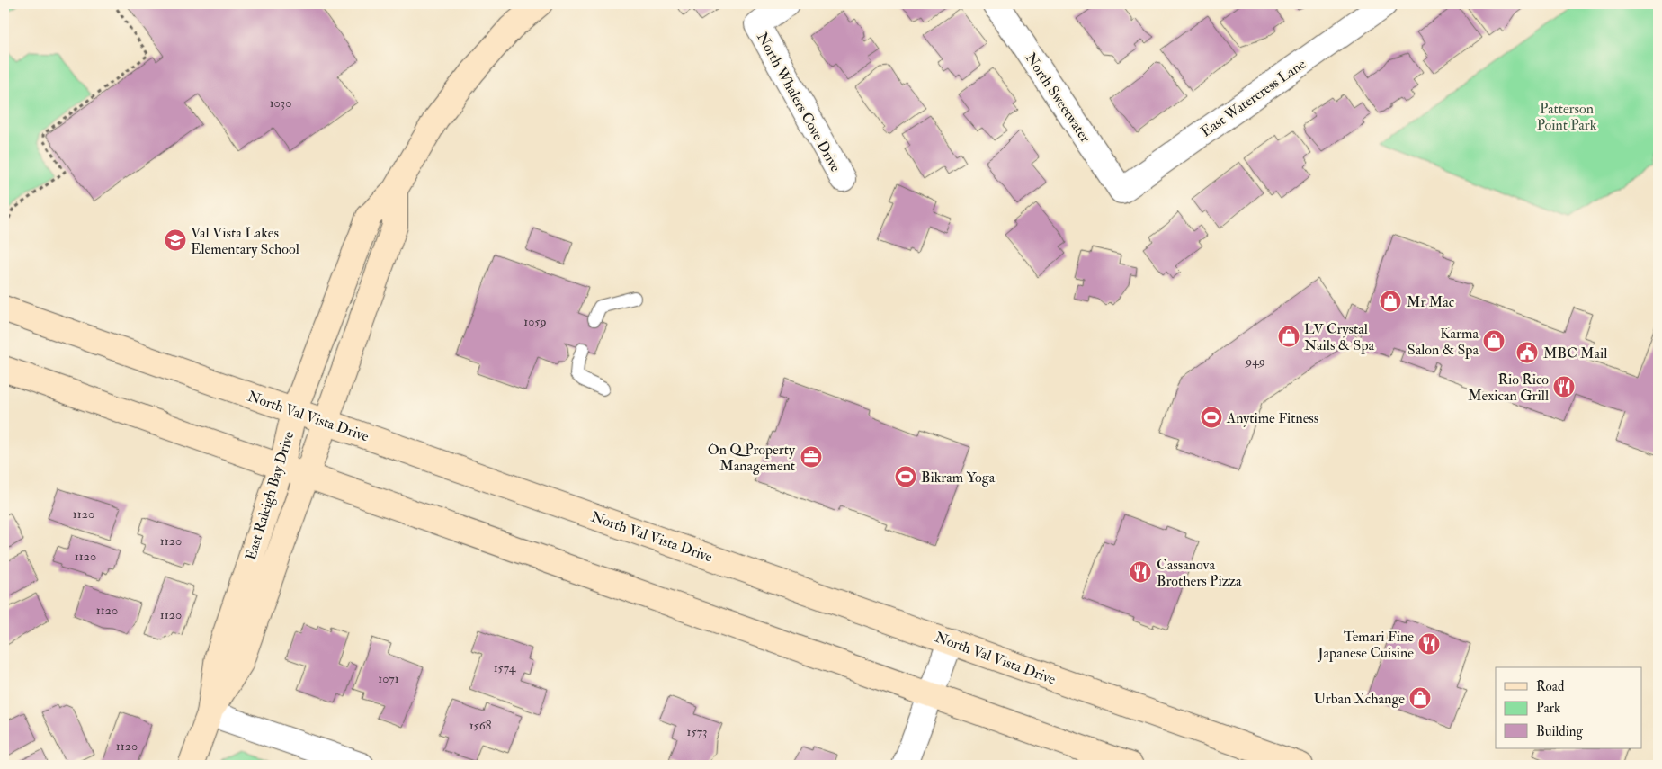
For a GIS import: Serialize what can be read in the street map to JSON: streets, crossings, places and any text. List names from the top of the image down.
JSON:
{
  "streets": {
    "main road": ["North Val Vista Drive", "East Raleigh Bay Drive"],
    "street": ["North Sweetwater", "East Watercress Lane", "North Whalers Cove Drive"]
  },
  "crossings": [
    ["North Sweetwater", "East Watercress Lane"],
    ["North Val Vista Drive", "East Raleigh Bay Drive"]
  ],
  "parks": ["Patterson Point Park"],
  "places": {
    "school or university": ["Val Vista Lakes Elementary School"],
    "shop": [
      "Mr Mac",
      "LV Crystal Nails & Spa",
      "Karma Salon & Spa",
      "Urban Xchange"
    ],
    "public building": ["MBC Mail"],
    "restaurant": ["Rio Rico Mexican Grill", "Cassanova Brothers Pizza", "Temari Fine Japanese Cuisine"],
    "sports": ["Anytime Fitness", "Bikram Yoga"],
    "office": ["On Q Property Management"]
  },
  "house_numbers": [
    "1030",
    "1059",
    "949",
    "1120",
    "1120",
    "1120",
    "1120",
    "1120",
    "1574",
    "1071",
    "1568",
    "1573",
    "1120"
  ],
  "legend": ["Road", "Park", "Building"]
}
